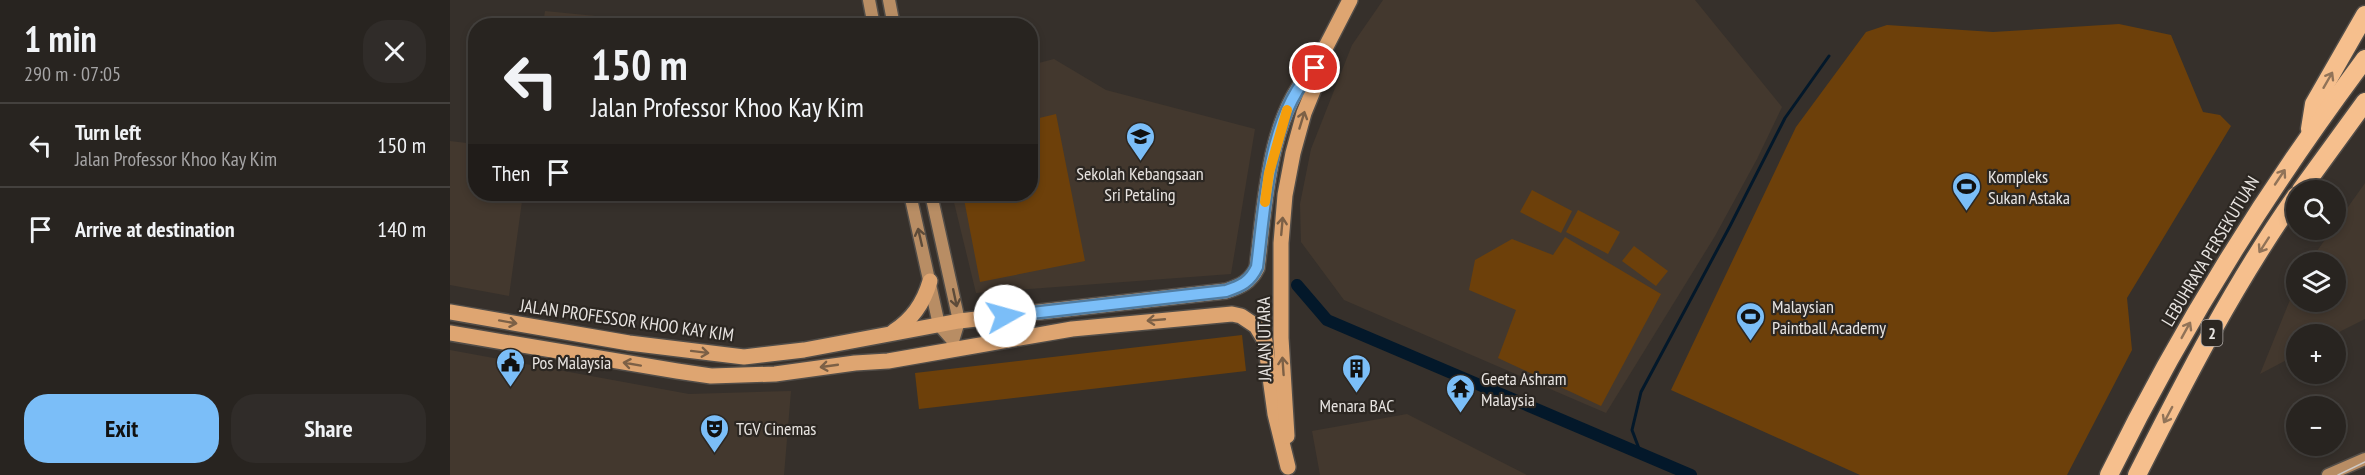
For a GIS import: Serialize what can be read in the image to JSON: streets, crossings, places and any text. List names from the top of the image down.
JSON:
{
  "streets": {
    "highway": ["LEBUHRAYA PERSEKUTUAN", "2"],
    "main road": ["JALAN PROFESSOR KHOO KAY KIM", "JALAN UTARA"]
  },
  "crossings": [
    ["JALAN PROFESSOR KHOO KAY KIM", "JALAN UTARA"]
  ],
  "one_way": ["JALAN UTARA"],
  "places": {
    "school or university": ["Sekolah Kebangsaan Sri Petaling"],
    "sports": ["Kompleks Sukan Astaka", "Malaysian Paintball Academy"],
    "public building": ["Pos Malaysia"],
    "building": ["Menara BAC"],
    "temple": ["Geeta Ashram Malaysia"],
    "theatre": ["TGV Cinemas"]
  },
  "page": {
    "heading": ["1 min", "290 m · 07:05"],
    "turn": ["150 m", "Jalan Professor Khoo Kay Kim"],
    "list": [
      {
        "name": "Turn left",
        "note": "Jalan Professor Khoo Kay Kim",
        "value": "150 m"
      },
      {
        "name": "Arrive at destination",
        "value": "140 m"
      }
    ],
    "then": "Then",
    "map_buttons": ["+", "−"],
    "buttons": ["Exit", "Share"]
  }
}
